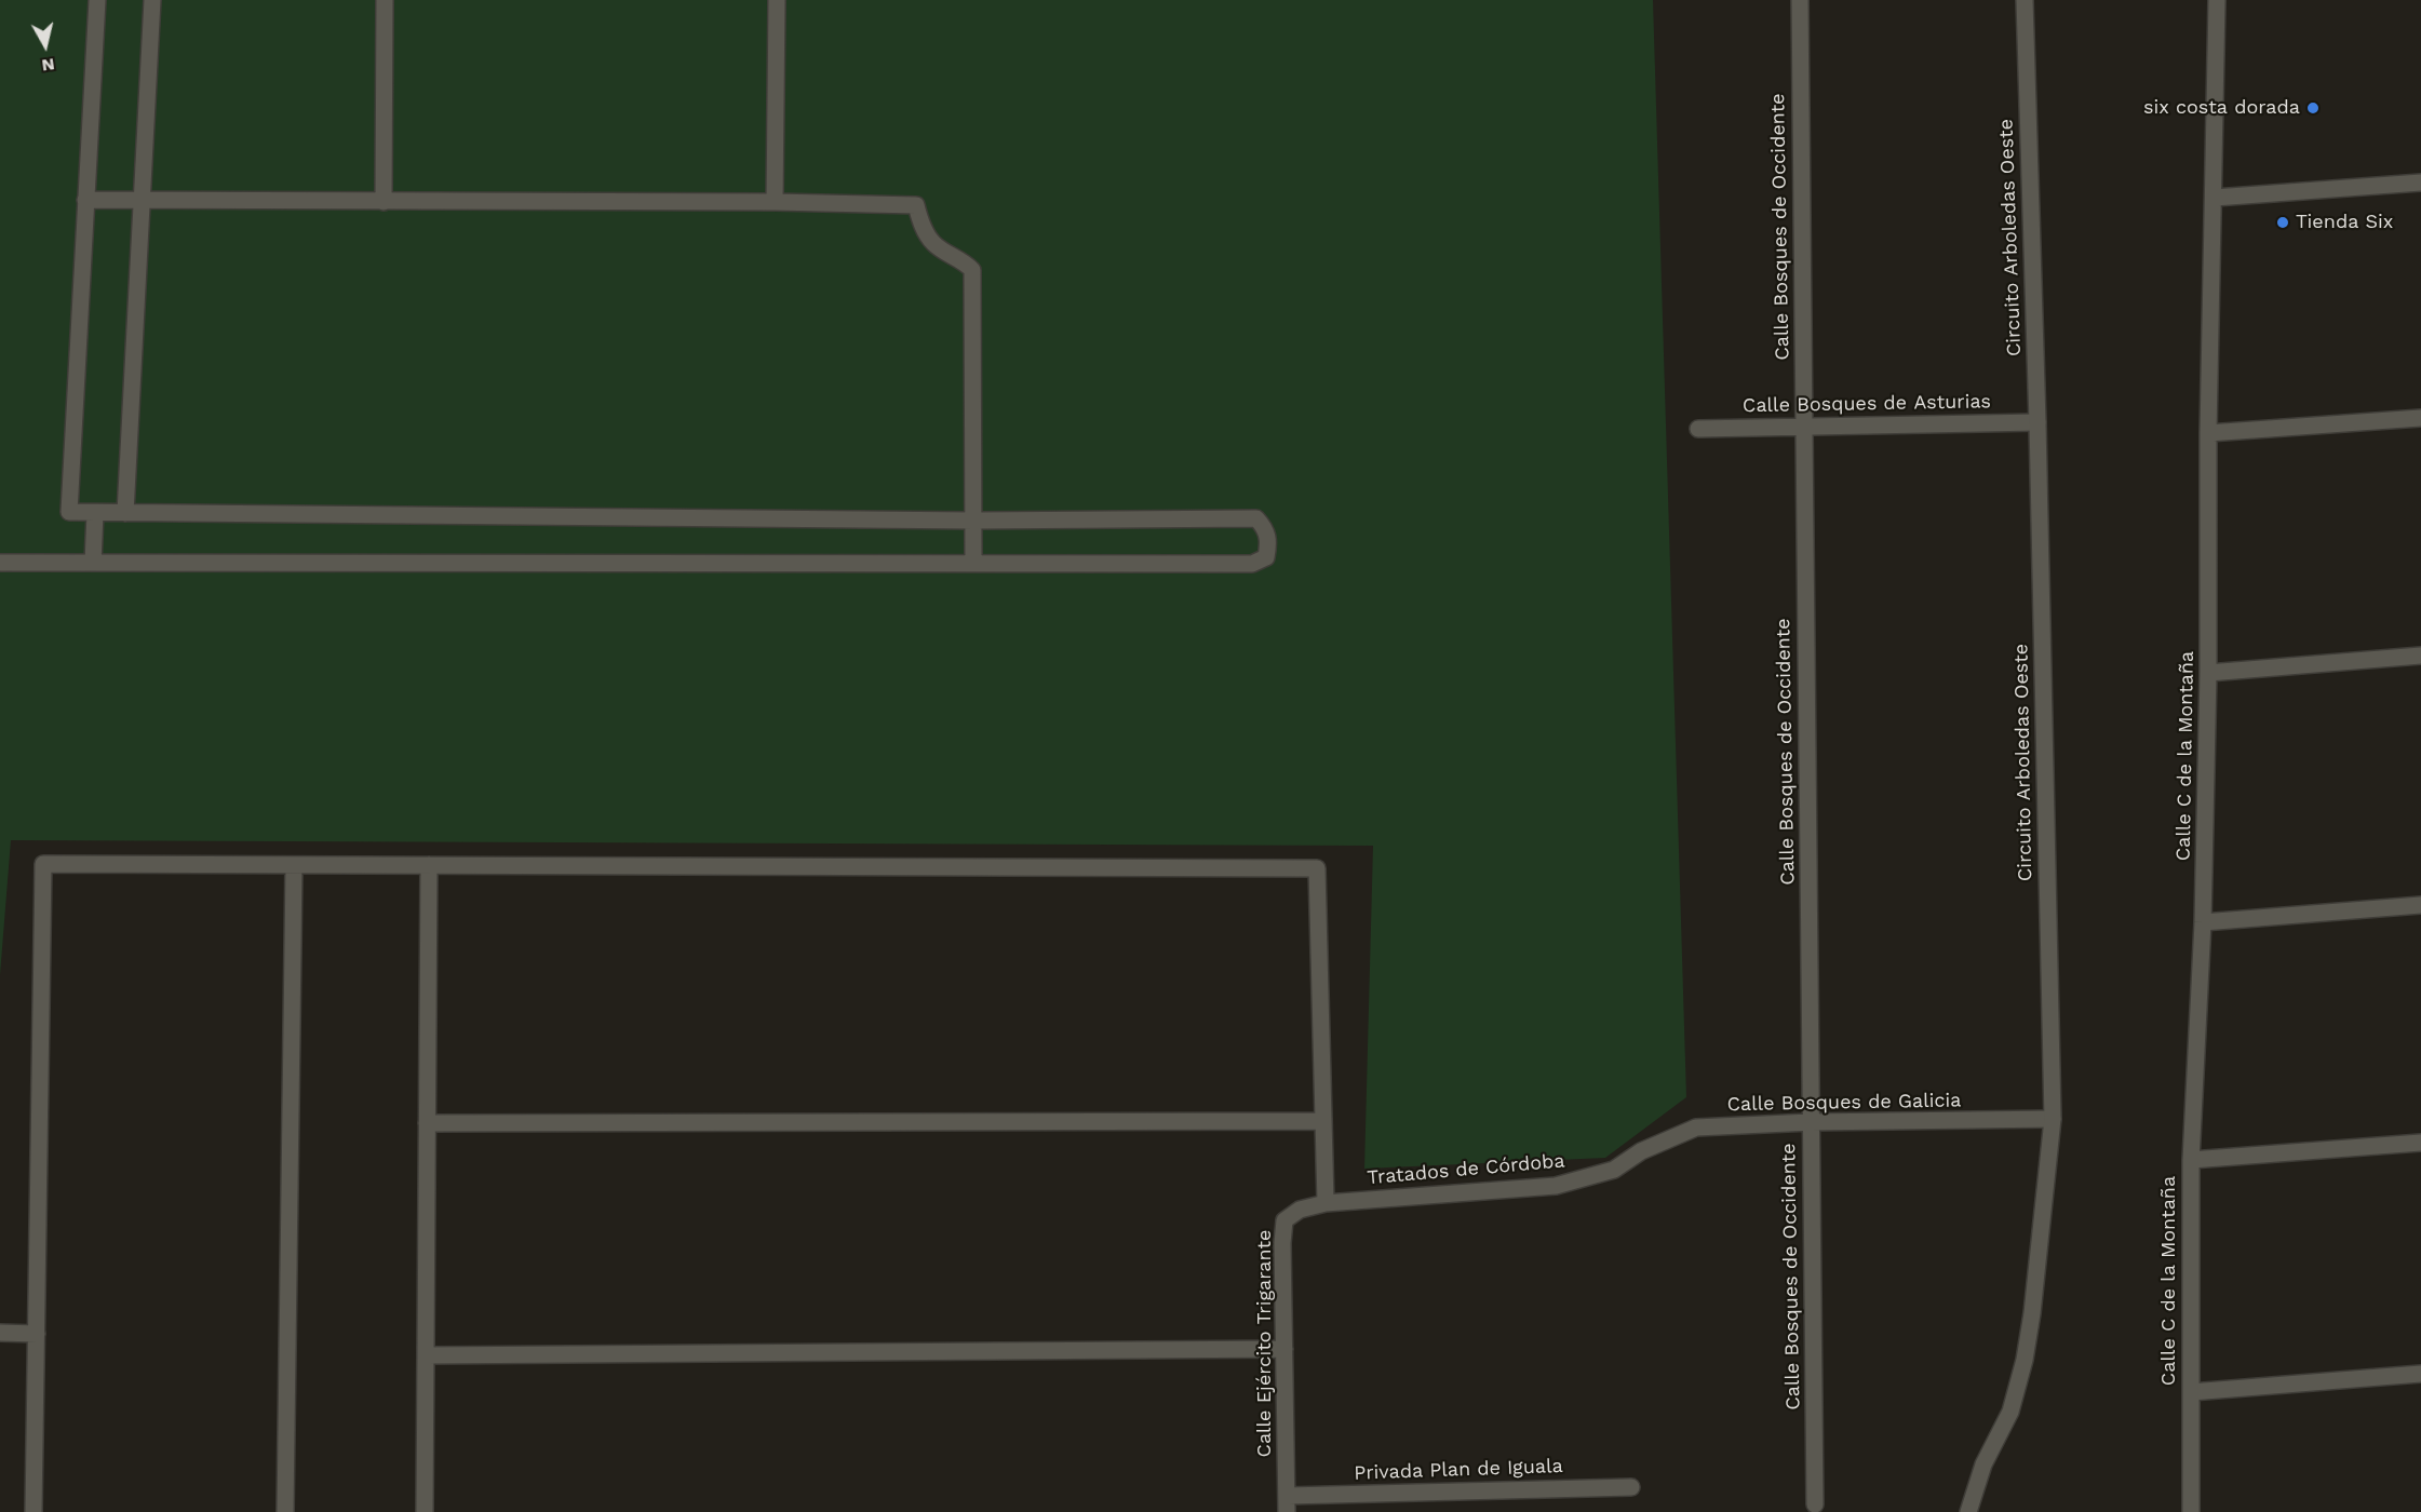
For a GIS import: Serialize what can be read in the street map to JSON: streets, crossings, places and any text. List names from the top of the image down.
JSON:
{
  "streets": {
    "street": [
      "Calle Bosques de Occidente",
      "Circuito Arboledas Oeste",
      "Calle Bosques de Asturias",
      "Calle C de la Montaña",
      "Calle Bosques de Galicia",
      "Tratados de Córdoba",
      "Calle Ejército Trigarante",
      "Privada Plan de Iguala"
    ]
  },
  "crossings": [
    ["Calle Bosques de Occidente", "Calle Bosques de Asturias"],
    ["Calle Bosques de Occidente", "Calle Bosques de Galicia"],
    ["Circuito Arboledas Oeste", "Calle Bosques de Asturias"],
    ["Circuito Arboledas Oeste", "Calle Bosques de Galicia"],
    ["Calle Bosques de Galicia", "Tratados de Córdoba"],
    ["Tratados de Córdoba", "Calle Ejército Trigarante"],
    ["Calle Ejército Trigarante", "Privada Plan de Iguala"]
  ],
  "places": ["six costa dorada", "Tienda Six"],
  "north": "bottom"
}
